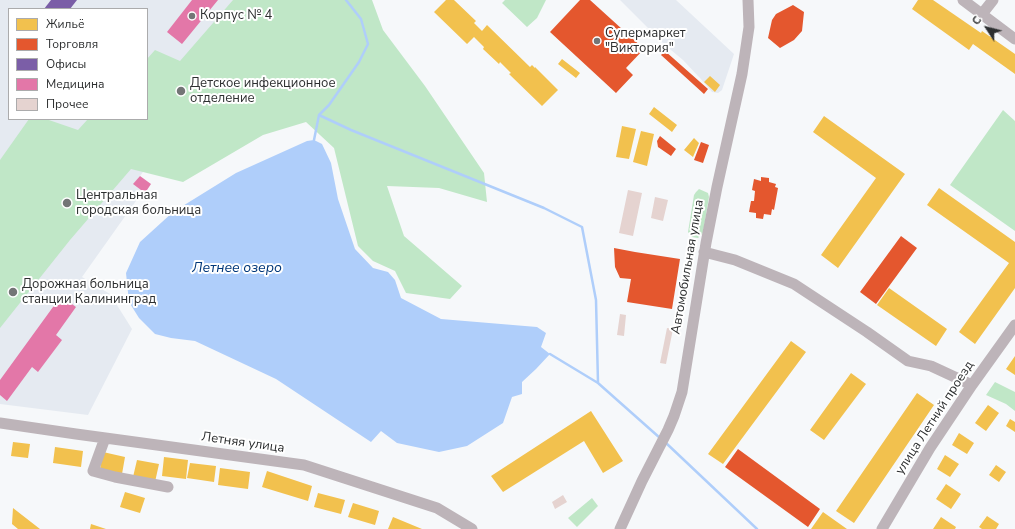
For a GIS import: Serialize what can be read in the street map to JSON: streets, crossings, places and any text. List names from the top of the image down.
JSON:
{
  "streets": {
    "street": ["Автомобильная улица", "улица Летний проезд", "Летняя улица"]
  },
  "water": ["Летнее озеро"],
  "places": [
    "Корпус № 4",
    "Супермаркет \"Виктория\"",
    "Детское инфекционное отделение",
    "Центральная городская больница",
    "Дорожная больница станции Калининград"
  ],
  "legend": [
    "Жильё",
    "Торговля",
    "Офисы",
    "Медицина",
    "Прочее"
  ],
  "north": "top left"
}
